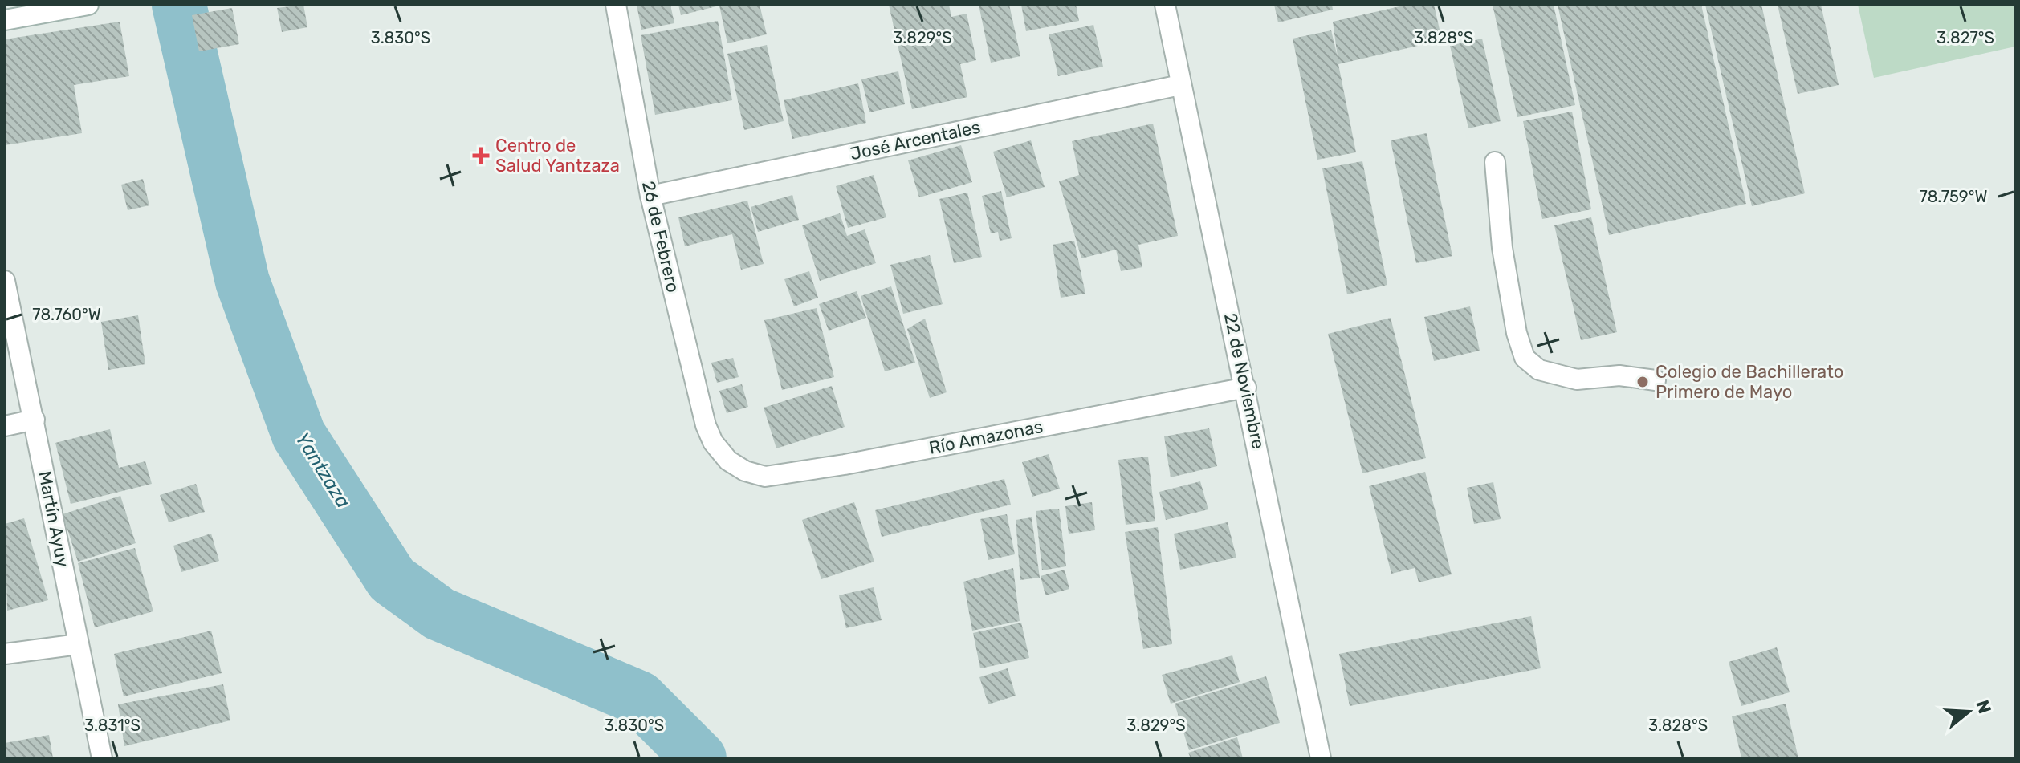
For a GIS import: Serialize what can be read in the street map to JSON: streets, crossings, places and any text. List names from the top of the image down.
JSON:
{
  "streets": {
    "street": [
      "José Arcentales",
      "26 de Febrero",
      "22 de Noviembre",
      "Río Amazonas",
      "Martín Ayuy"
    ]
  },
  "crossings": [
    ["José Arcentales", "26 de Febrero"],
    ["José Arcentales", "22 de Noviembre"],
    ["26 de Febrero", "Río Amazonas"],
    ["22 de Noviembre", "Río Amazonas"]
  ],
  "water": ["Yantzaza"],
  "places": {
    "health": ["Centro de Salud Yantzaza"],
    "other": ["Colegio de Bachillerato Primero de Mayo"]
  },
  "north": "right",
  "coordinates": [
    "3.830°S",
    "3.829°S",
    "3.828°S",
    "3.827°S",
    "78.759°W",
    "78.760°W",
    "3.831°S"
  ]
}
